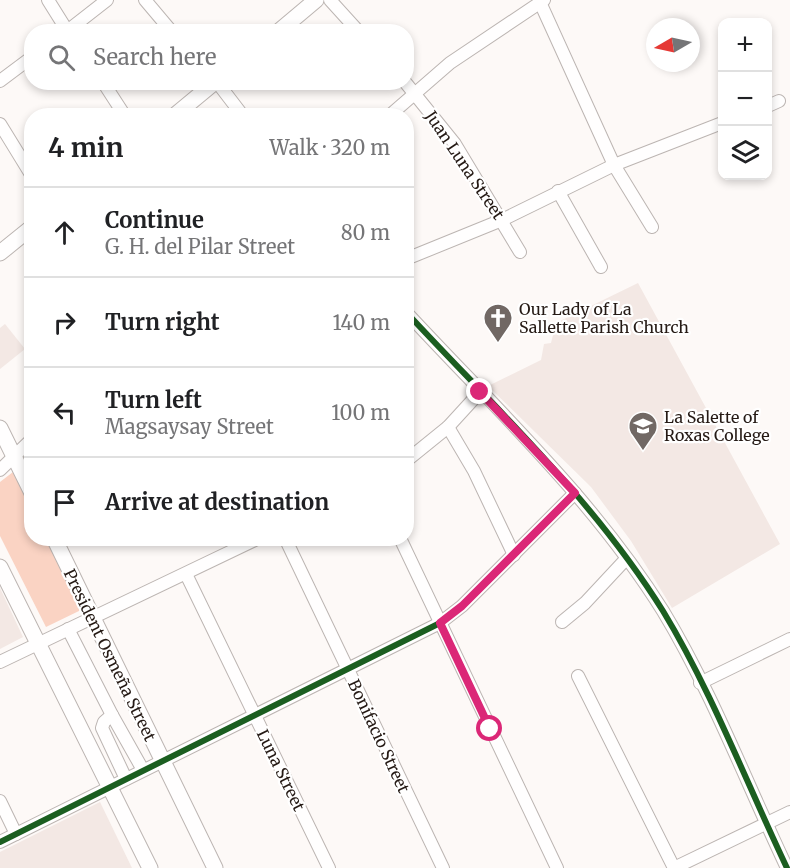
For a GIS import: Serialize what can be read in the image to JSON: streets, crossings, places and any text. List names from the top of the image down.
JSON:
{
  "streets": {
    "main road": ["President Osmeña Street"],
    "street": ["Juan Luna Street", "Bonifacio Street", "Luna Street"]
  },
  "places": {
    "church": ["Our Lady of La Sallette Parish Church"],
    "school or university": ["La Salette of Roxas College"]
  },
  "north": "left",
  "page": {
    "map_buttons": ["+", "−"],
    "search": "Search here",
    "heading": ["4 min", "Walk · 320 m"],
    "list": [
      ["Continue", "G. H. del Pilar Street", "80 m"],
      ["Turn right", "140 m"],
      ["Turn left", "Magsaysay Street", "100 m"],
      "Arrive at destination"
    ]
  }
}
